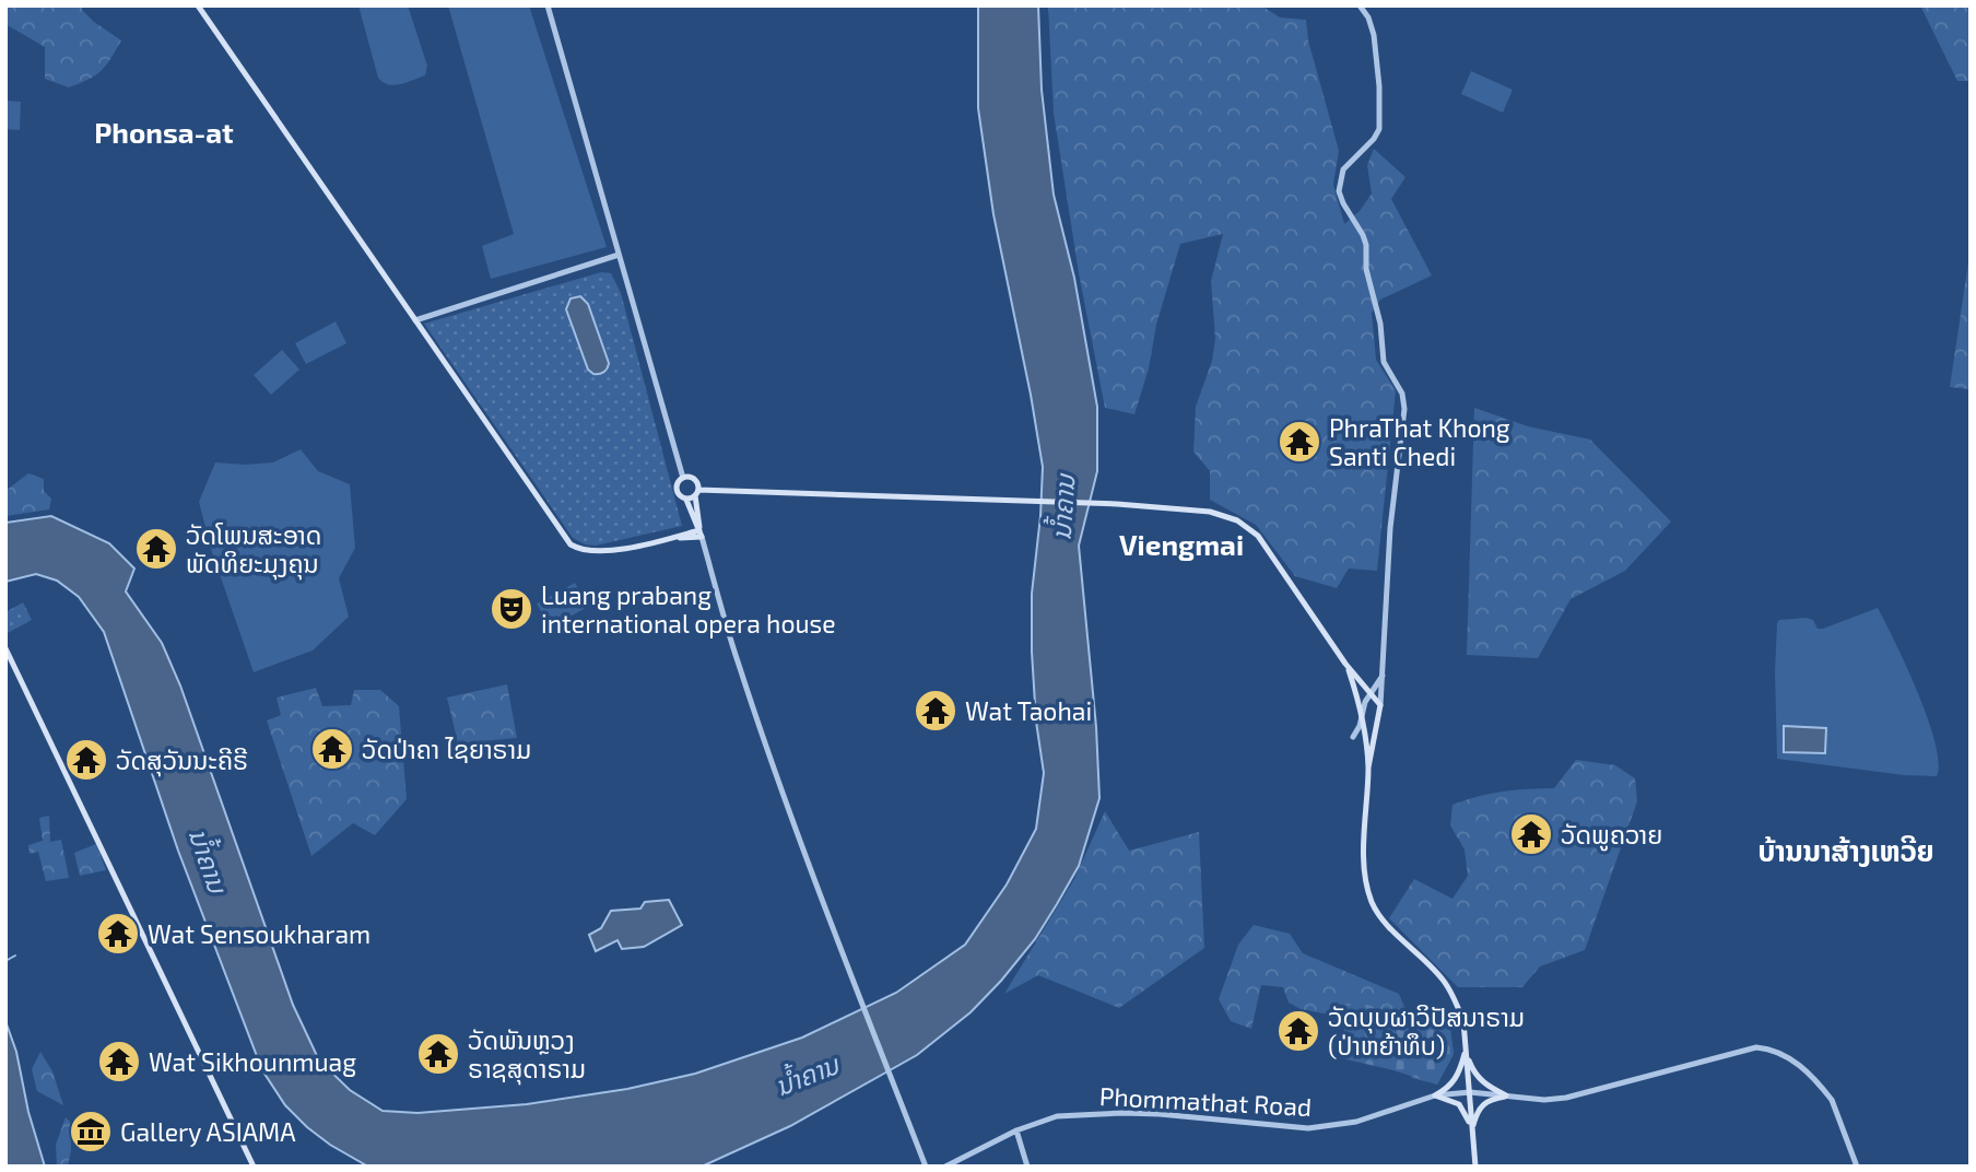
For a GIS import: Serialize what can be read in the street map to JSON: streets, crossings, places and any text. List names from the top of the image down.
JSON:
{
  "streets": {
    "street": ["Phommathat Road"]
  },
  "districts": ["Phonsa-at", "Viengmai", "ບ້ານນາສ້າງເຫວີຍ"],
  "water": ["ນ້ຳຄານ"],
  "places": {
    "temple": [
      "PhraThat Khong Santi Chedi",
      "ວັດໂພນສະອາດ ພັດທິຍະມຸງຄຸນ",
      "Wat Taohai",
      "ວັດປ່າຄາ ໄຊຍາຣາມ",
      "ວັດສຸວັນນະຄີຣີ",
      "ວັດພູຄວາຍ",
      "Wat Sensoukharam",
      "ວັດບຸບຜາວິປັສນາຣາມ (ປ່າຫຍ້າທຶບ)",
      "ວັດພັນຫຼວງ ຣາຊສຸດາຣາມ",
      "Wat Sikhounmuag"
    ],
    "theatre": ["Luang prabang international opera house"],
    "museum": ["Gallery ASIAMA"]
  }
}
